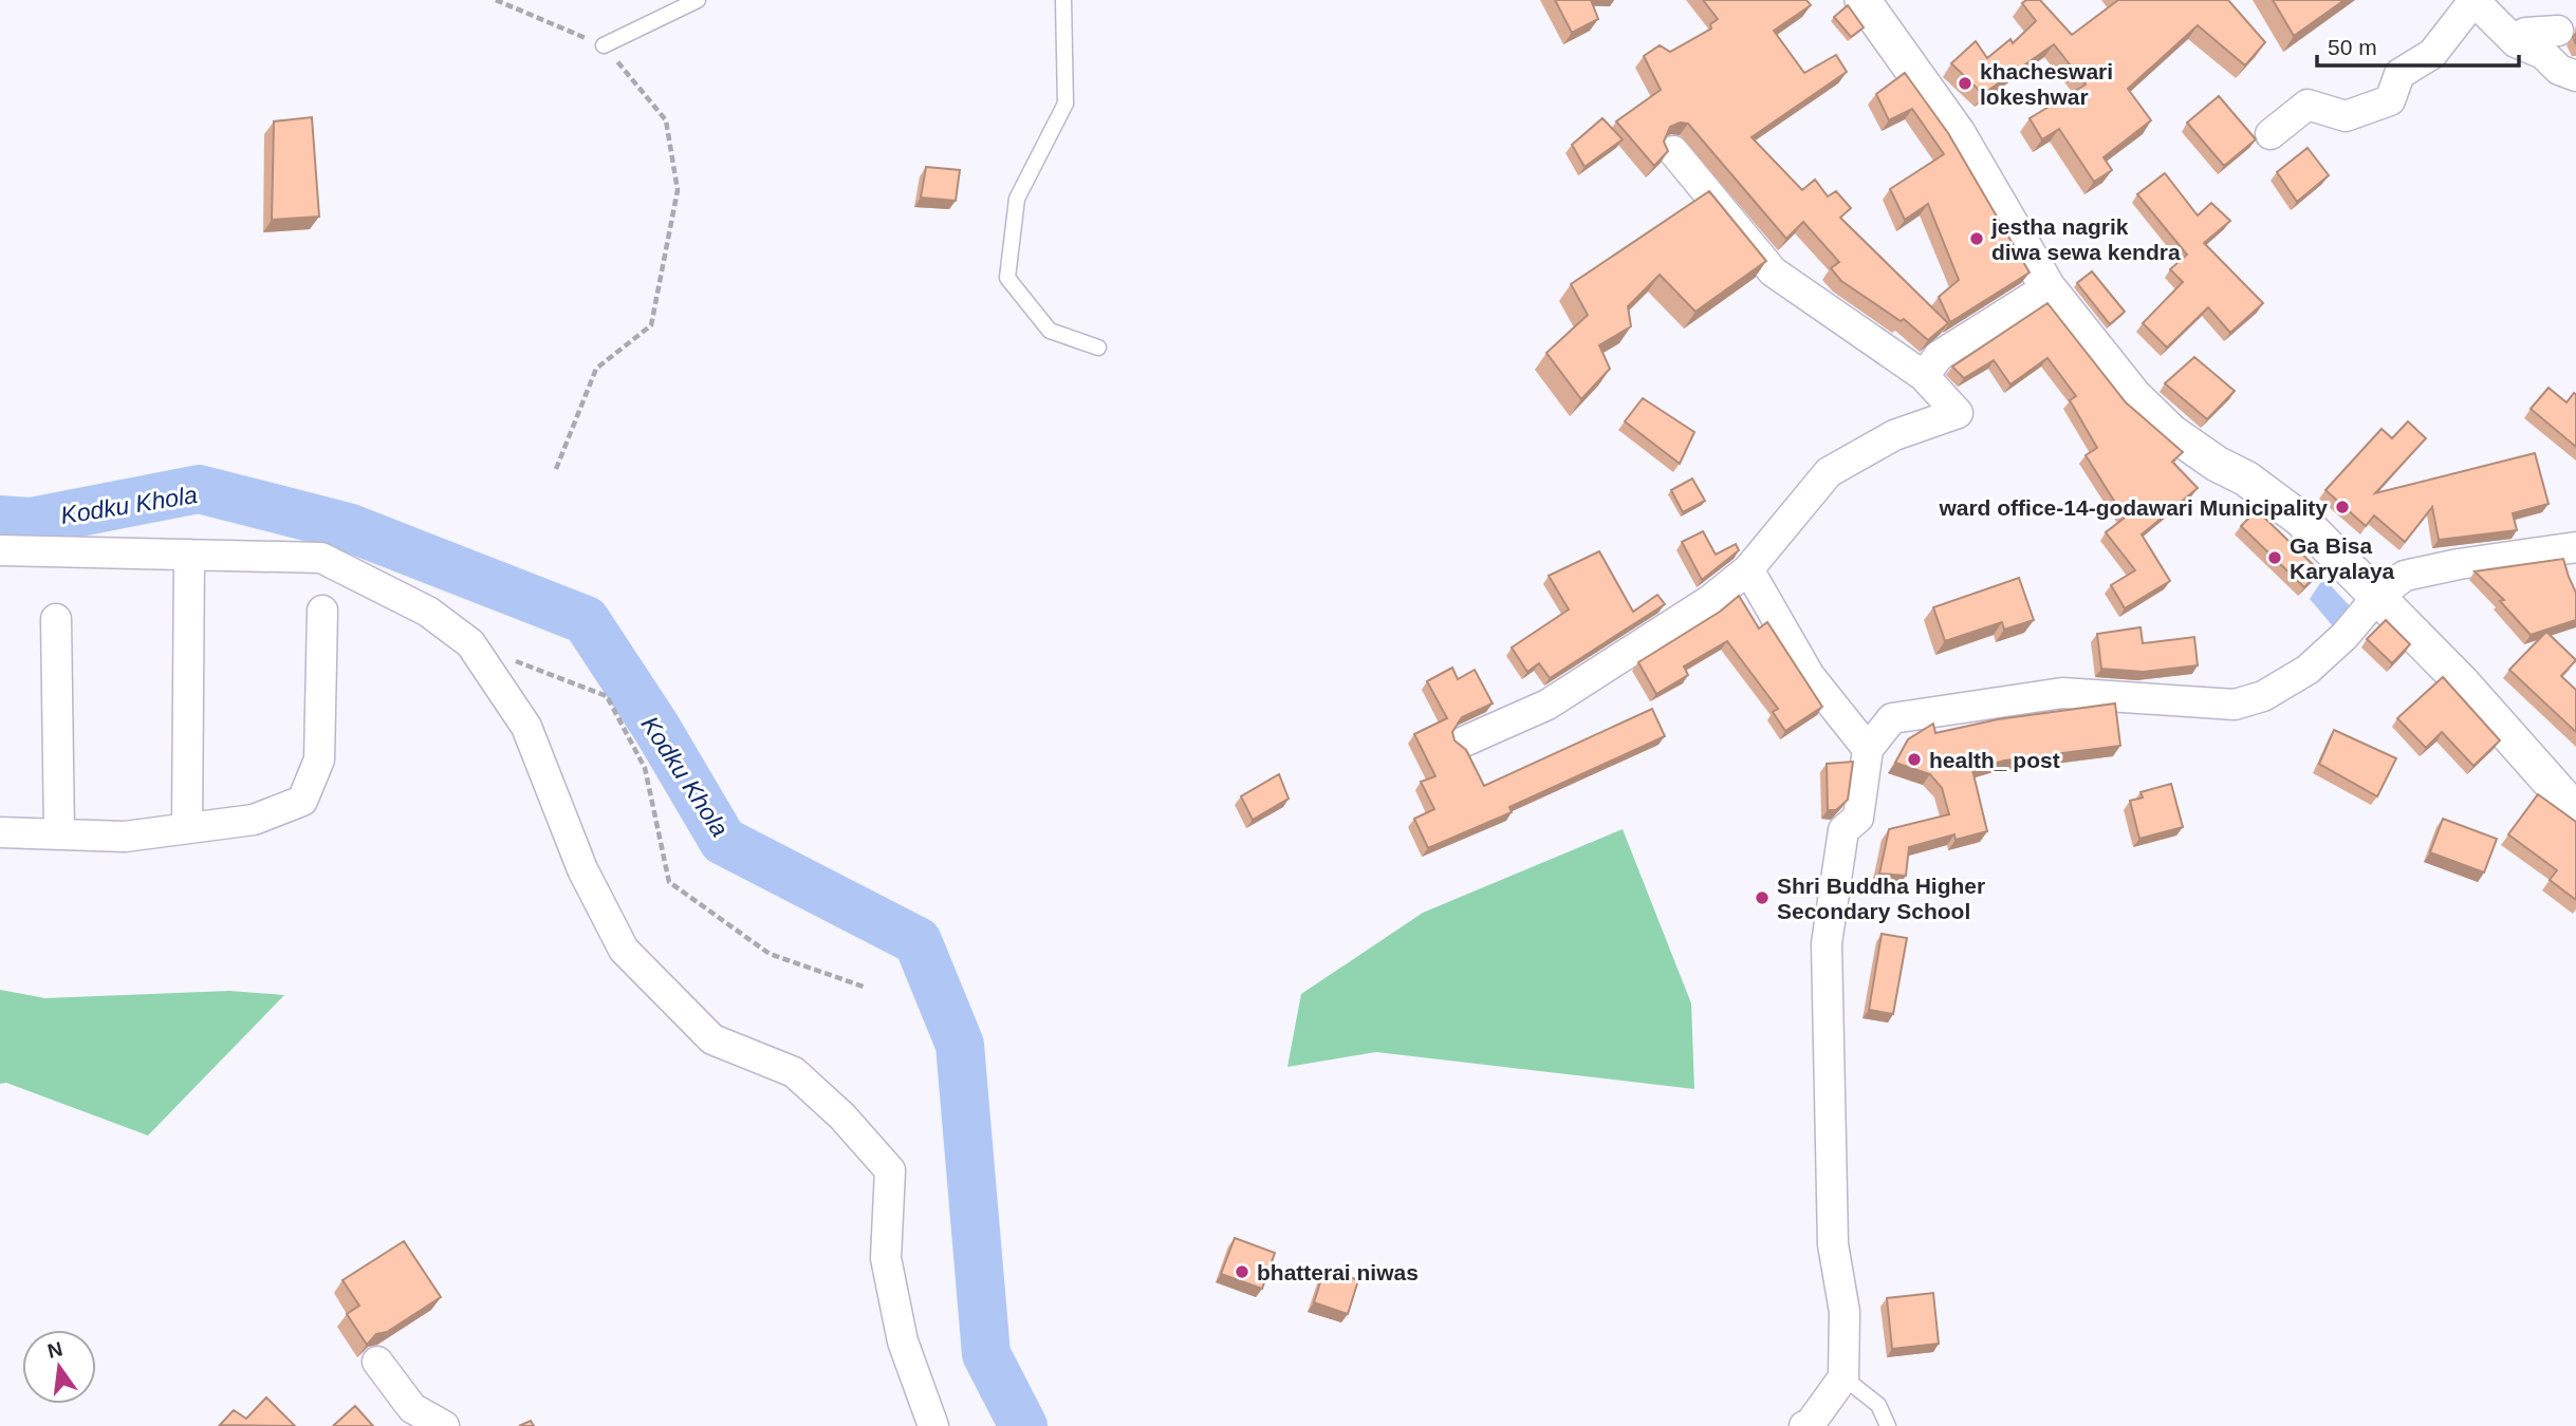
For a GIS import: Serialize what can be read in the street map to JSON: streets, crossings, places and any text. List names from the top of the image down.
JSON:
{
  "water": ["Kodku Khola"],
  "places": [
    "khacheswari lokeshwar",
    "jestha nagrik diwa sewa kendra",
    "ward office-14-godawari Municipality",
    "Ga Bisa Karyalaya",
    "health_ post",
    "Shri Buddha Higher Secondary School",
    "bhatterai niwas"
  ],
  "scale_bar": "50 m",
  "north": "top"
}
